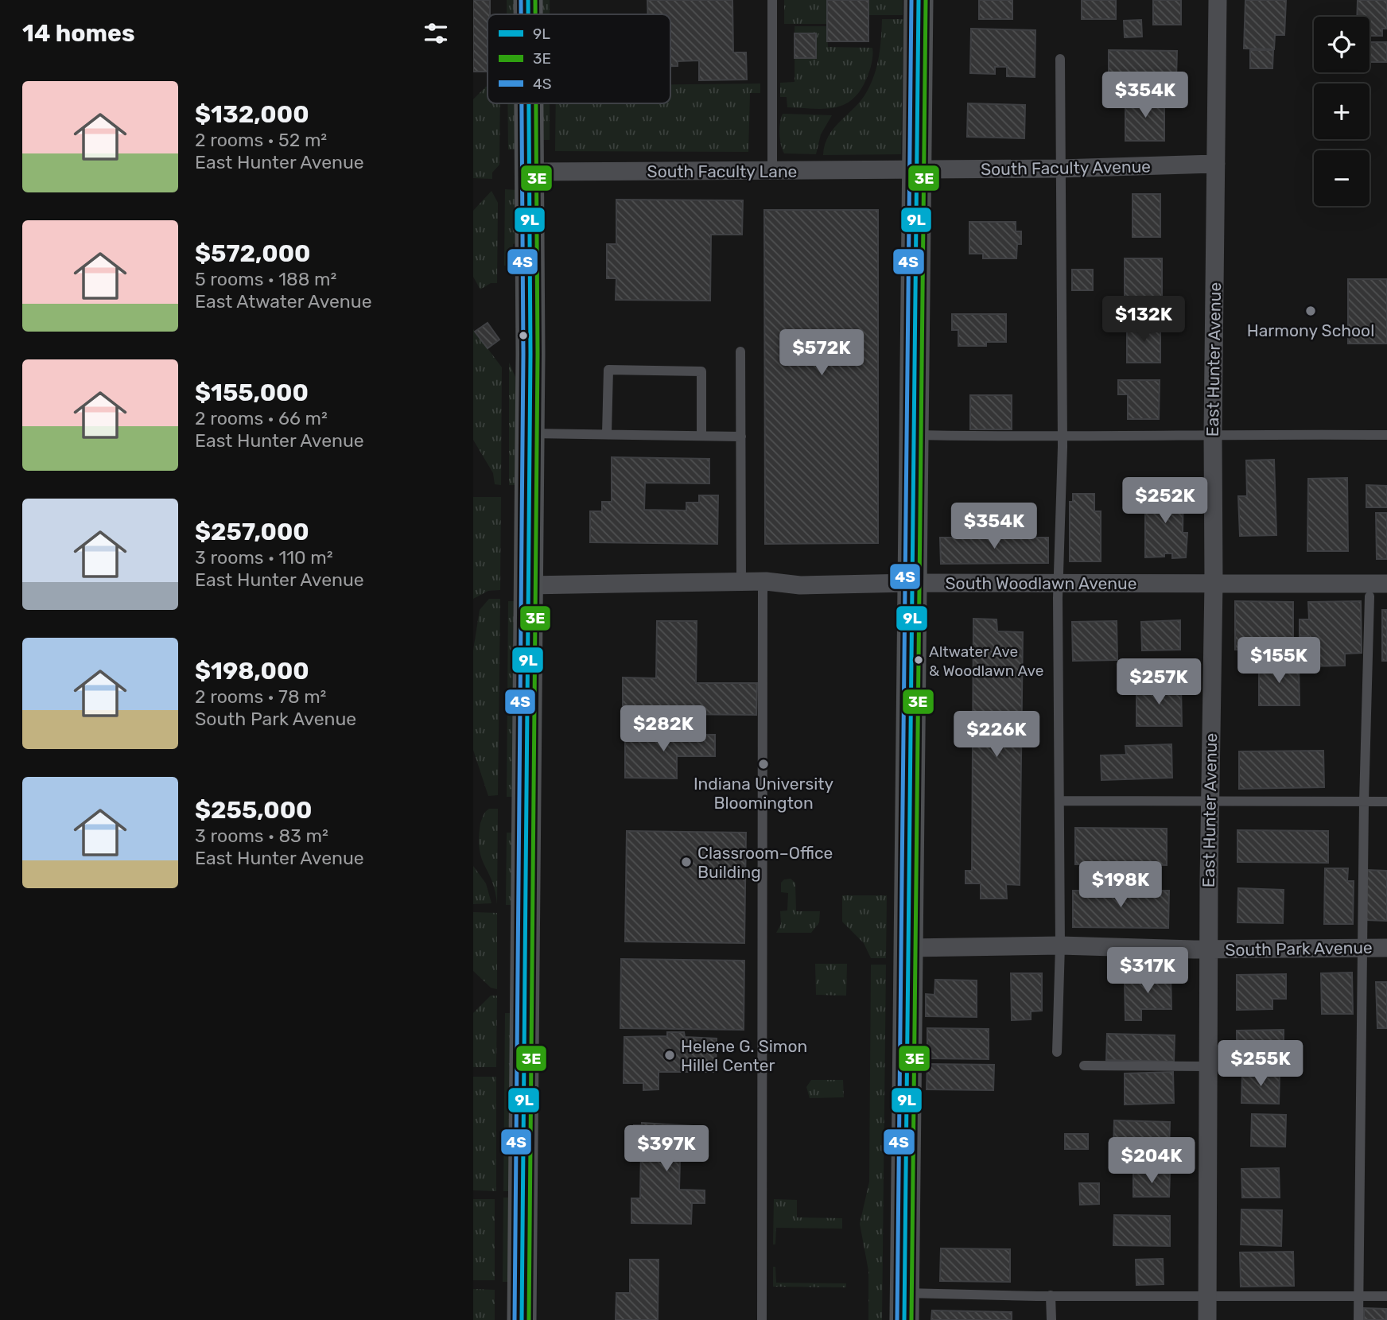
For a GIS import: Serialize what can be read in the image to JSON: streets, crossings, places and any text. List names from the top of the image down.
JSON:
{
  "streets": {
    "street": [
      "South Faculty Avenue",
      "South Faculty Lane",
      "East Hunter Avenue",
      "South Woodlawn Avenue",
      "South Park Avenue"
    ]
  },
  "crossings": [
    ["South Faculty Avenue", "South Faculty Lane"],
    ["South Faculty Avenue", "East Hunter Avenue"],
    ["East Hunter Avenue", "South Woodlawn Avenue"],
    ["East Hunter Avenue", "South Park Avenue"]
  ],
  "places": [
    "Harmony School",
    "Altwater Ave & Woodlawn Ave",
    "Indiana University Bloomington",
    "Classroom–Office Building",
    "Helene G. Simon Hillel Center"
  ],
  "lines": ["transit line 9L", "transit line 3E", "transit line 4S"],
  "legend": ["9L", "3E", "4S"],
  "page": {
    "heading": "14 homes",
    "map_buttons": ["+", "−"],
    "list": [
      {
        "name": "$132,000",
        "note": "2 rooms · 52 m² · East Hunter Avenue"
      },
      {
        "name": "$572,000",
        "note": "5 rooms · 188 m² · East Atwater Avenue"
      },
      {
        "name": "$155,000",
        "note": "2 rooms · 66 m² · East Hunter Avenue"
      },
      {
        "name": "$257,000",
        "note": "3 rooms · 110 m² · East Hunter Avenue"
      },
      {
        "name": "$198,000",
        "note": "2 rooms · 78 m² · South Park Avenue"
      },
      {
        "name": "$255,000",
        "note": "3 rooms · 83 m² · East Hunter Avenue"
      }
    ],
    "price": [
      "$354K",
      "$132K",
      "$572K",
      "$252K",
      "$354K",
      "$155K",
      "$257K",
      "$282K",
      "$226K",
      "$198K",
      "$317K",
      "$255K",
      "$397K",
      "$204K"
    ]
  }
}
